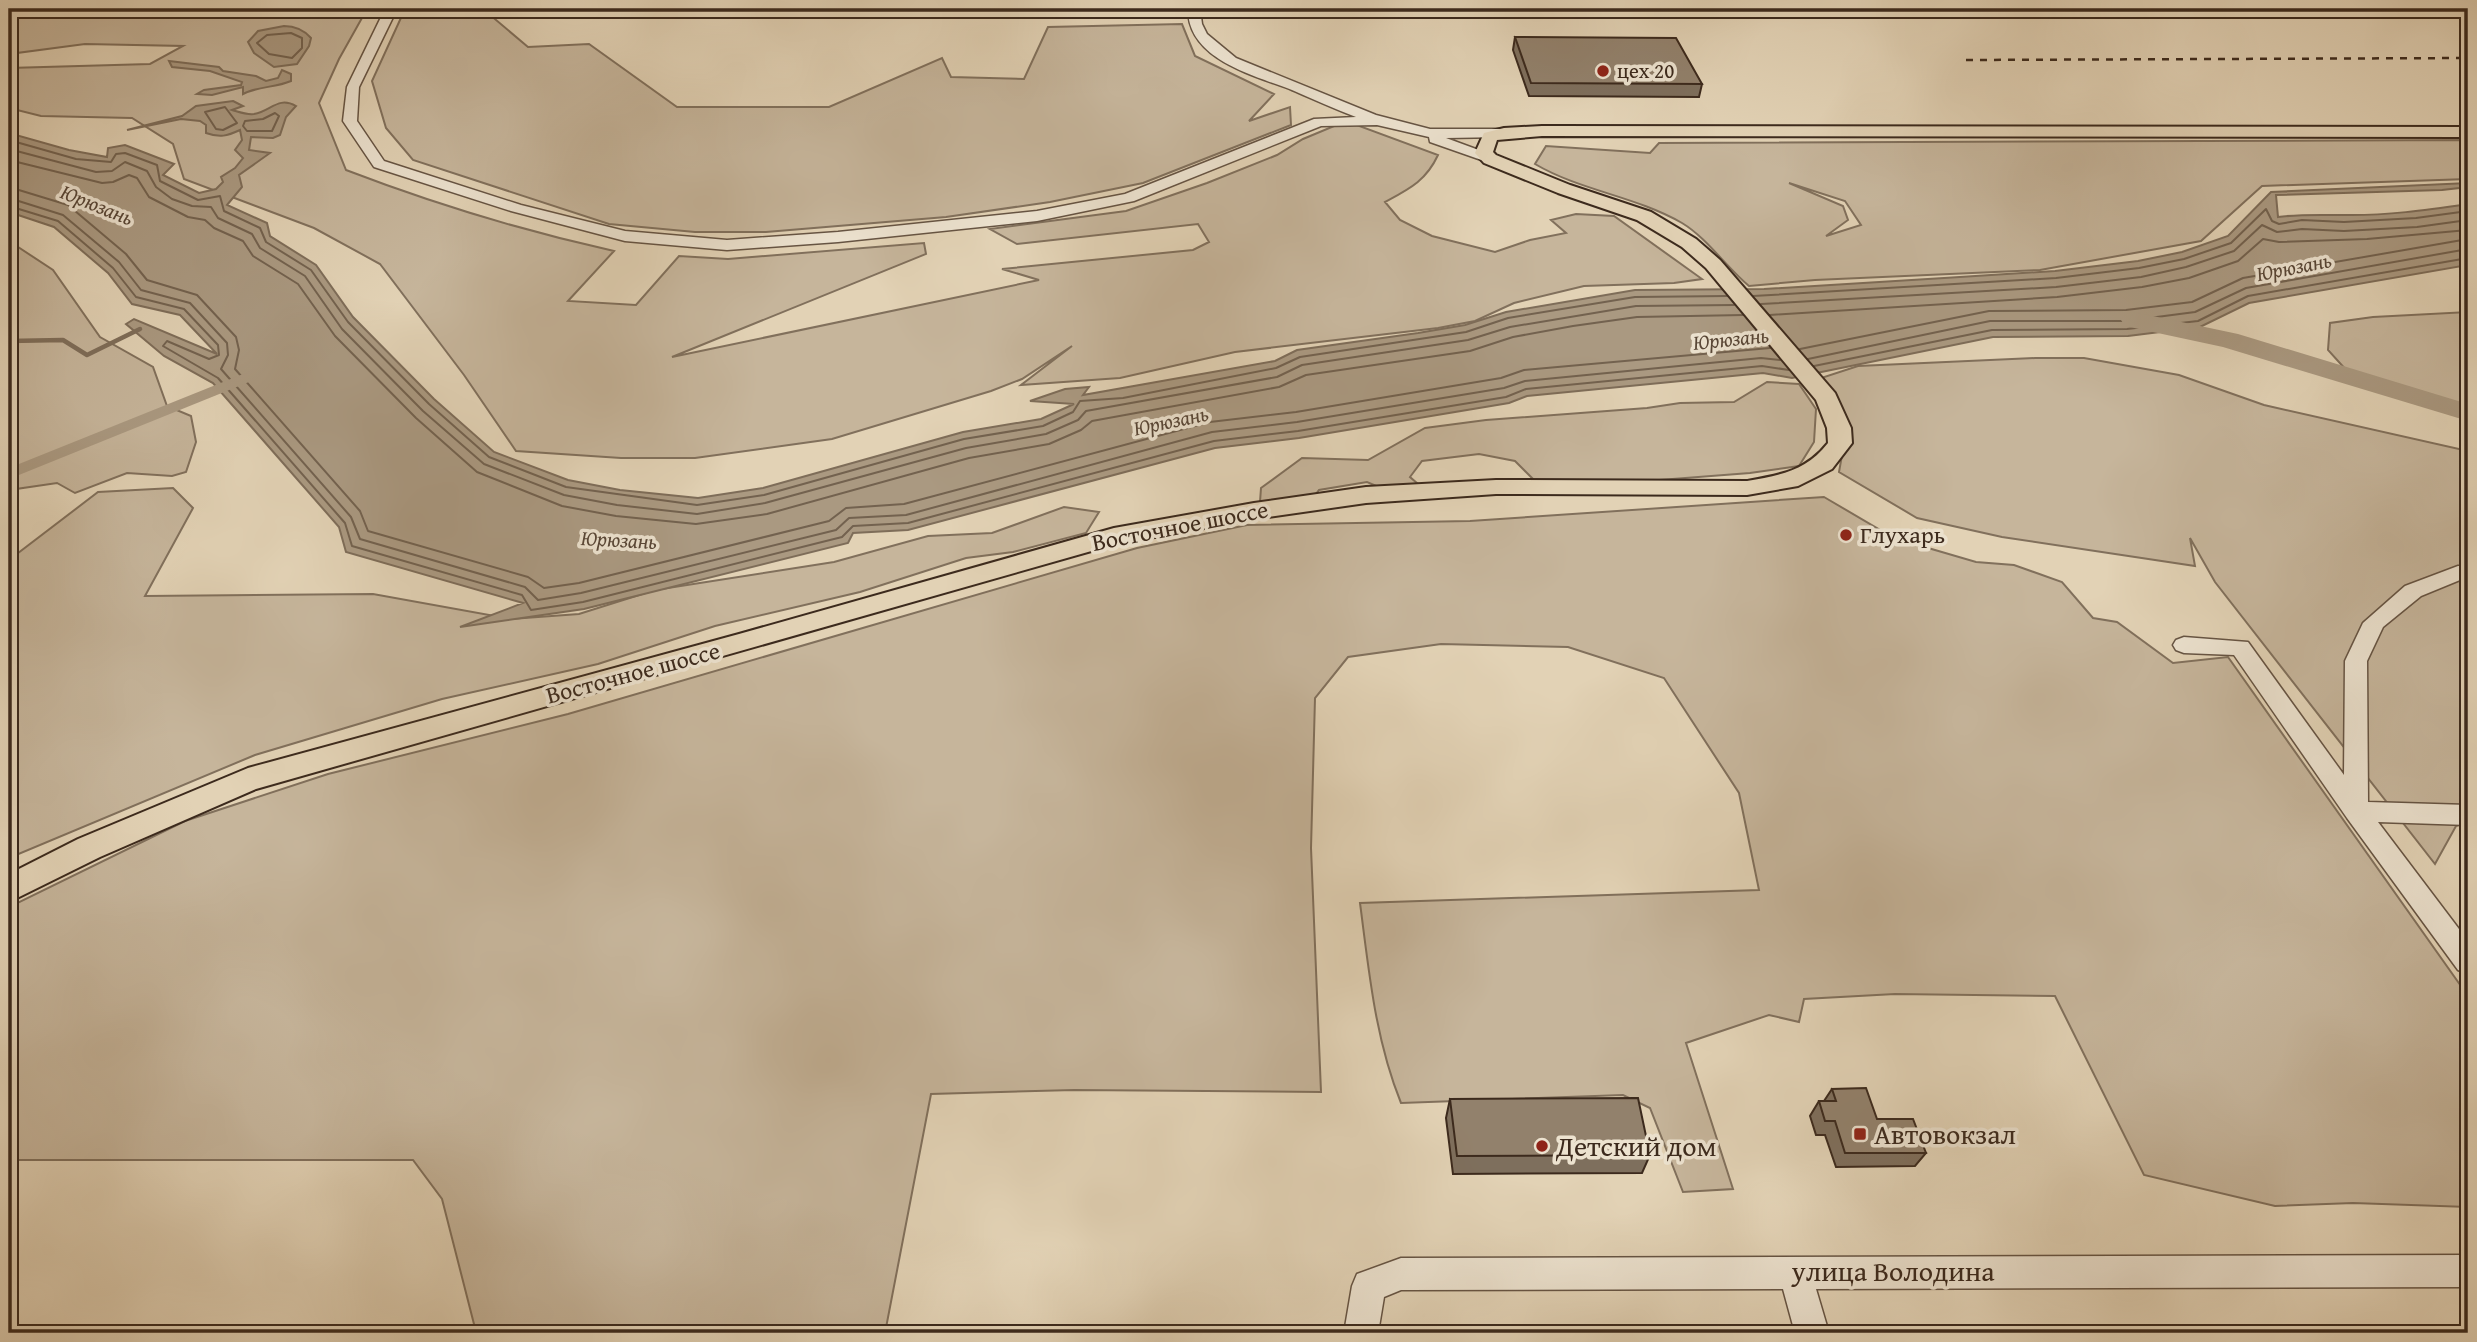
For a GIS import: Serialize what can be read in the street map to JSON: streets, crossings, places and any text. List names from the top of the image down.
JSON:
{
  "streets": {
    "main road": ["Восточное шоссе"],
    "street": ["улица Володина"]
  },
  "water": ["Юрюзань"],
  "places": {
    "other": ["цех 20", "Глухарь", "Детский дом"],
    "transit": ["Автовокзал"]
  }
}
